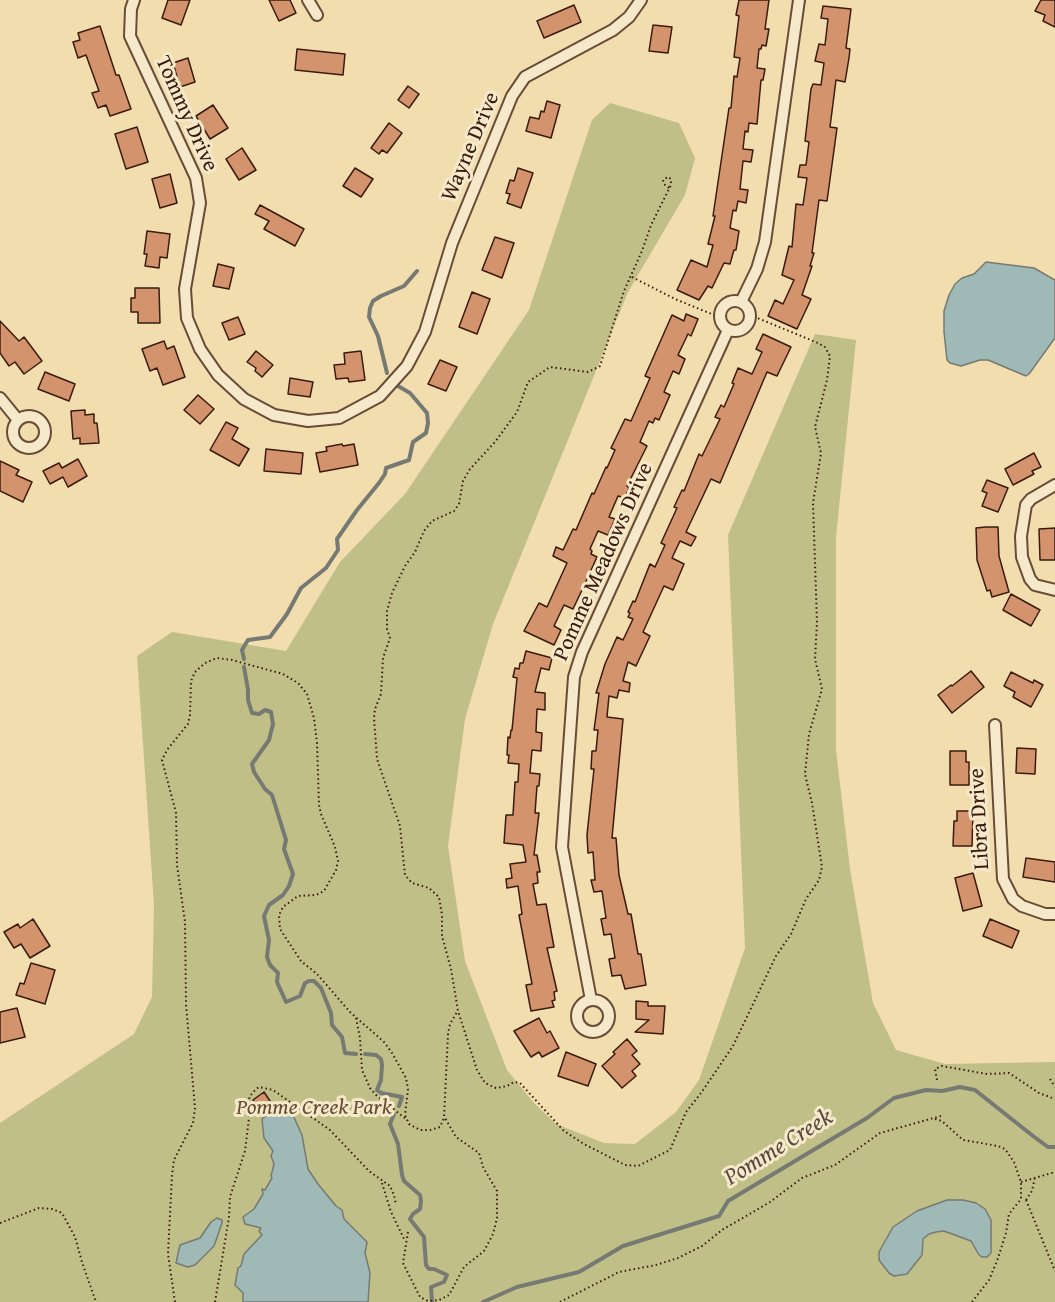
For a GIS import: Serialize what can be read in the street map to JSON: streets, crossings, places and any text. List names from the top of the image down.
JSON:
{
  "streets": {
    "street": [
      "Tommy Drive",
      "Wayne Drive",
      "Pomme Meadows Drive",
      "Libra Drive"
    ]
  },
  "crossings": [
    ["Tommy Drive", "Wayne Drive"]
  ],
  "water": ["Pomme Creek"],
  "parks": ["Pomme Creek Park"]
}
